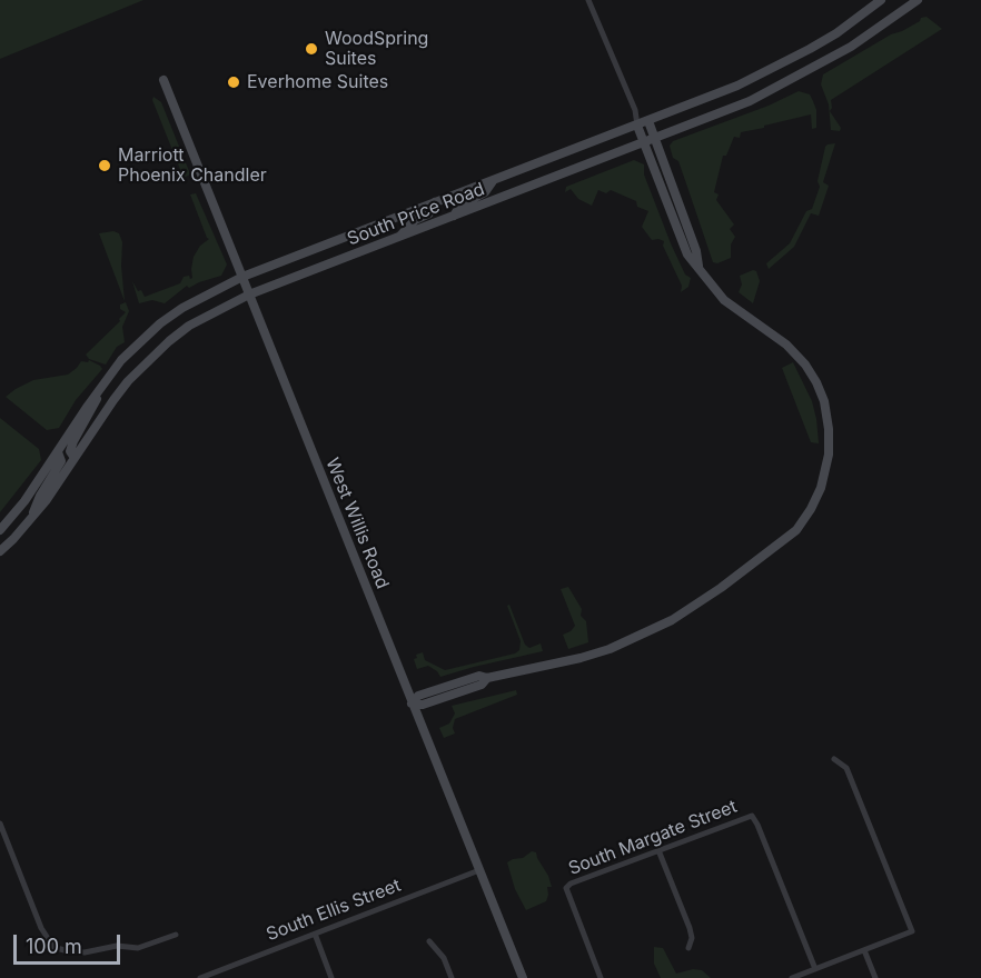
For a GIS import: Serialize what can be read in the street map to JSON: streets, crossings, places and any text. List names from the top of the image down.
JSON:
{
  "streets": {
    "main road": ["South Price Road", "West Willis Road"],
    "street": ["South Margate Street", "South Ellis Street"]
  },
  "crossings": [
    ["South Price Road", "West Willis Road"],
    ["West Willis Road", "South Ellis Street"]
  ],
  "places": ["WoodSpring Suites", "Everhome Suites", "Marriott Phoenix Chandler"],
  "scale_bar": "100 m"
}
